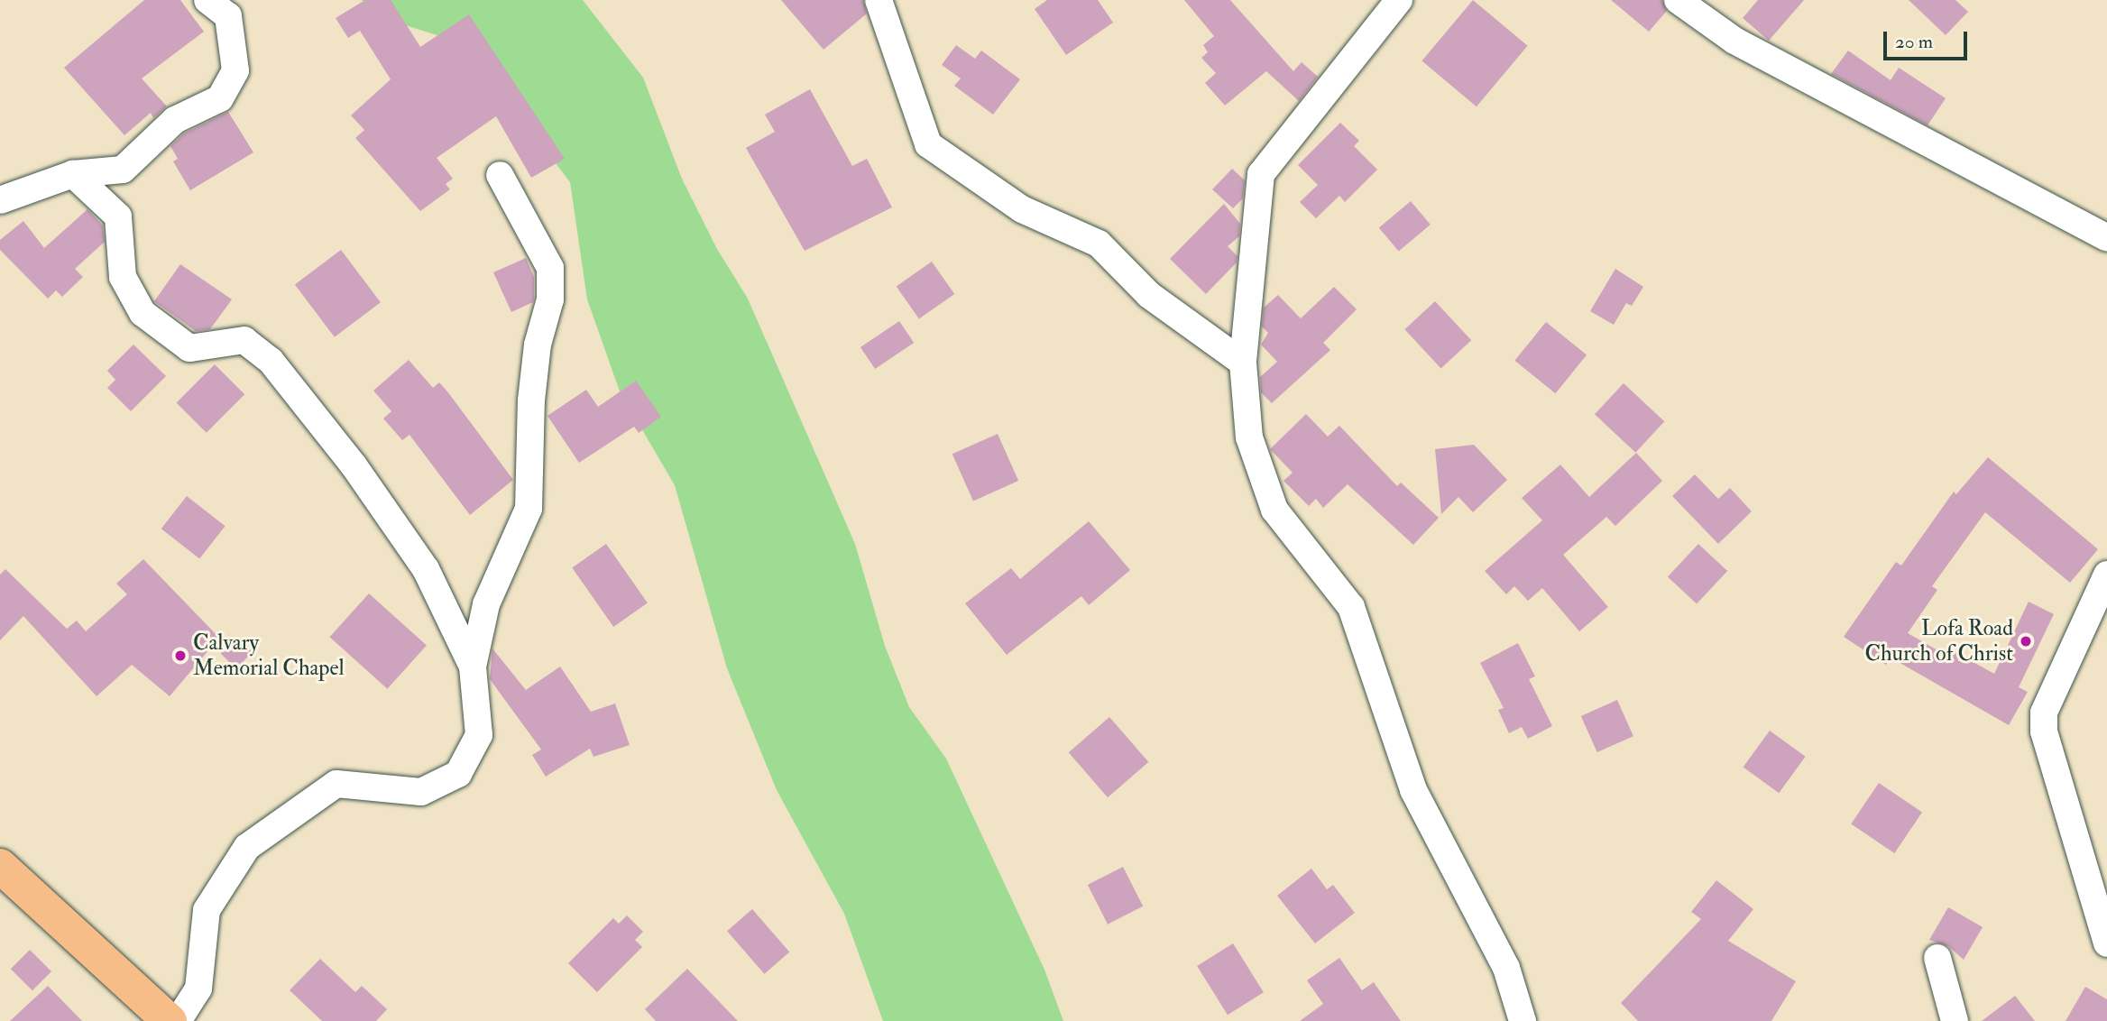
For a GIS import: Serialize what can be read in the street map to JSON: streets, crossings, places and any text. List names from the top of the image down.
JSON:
{
  "places": ["Lofa Road Church of Christ", "Calvary Memorial Chapel"],
  "scale_bar": "20 m"
}
